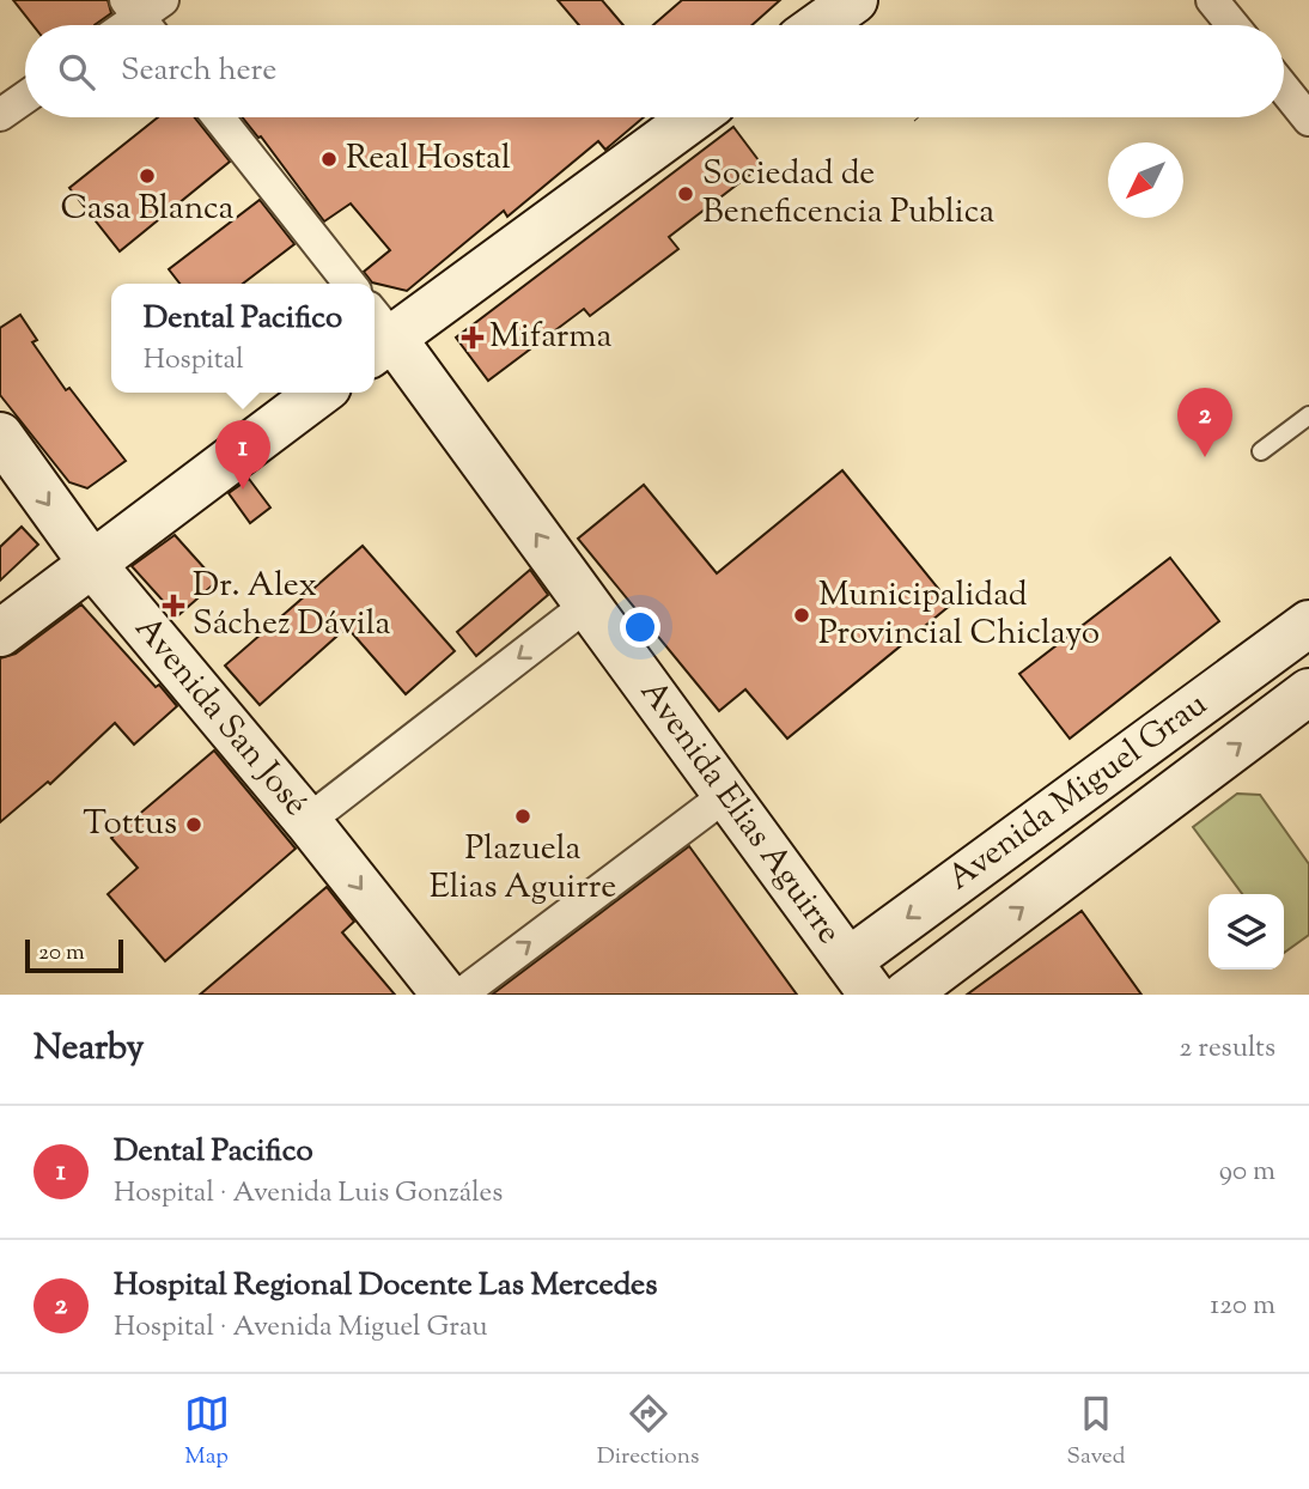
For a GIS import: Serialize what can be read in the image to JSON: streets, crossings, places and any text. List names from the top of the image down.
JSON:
{
  "streets": {
    "main road": ["Avenida San José", "Avenida Miguel Grau", "Avenida Elias Aguirre"]
  },
  "crossings": [
    ["Avenida Miguel Grau", "Avenida Elias Aguirre"]
  ],
  "one_way": ["Avenida San José", "Avenida Elias Aguirre"],
  "places": {
    "other": [
      "Real Hostal",
      "Casa Blanca",
      "Sociedad de Beneficencia Publica",
      "Municipalidad Provincial Chiclayo",
      "Plazuela Elias Aguirre",
      "Tottus"
    ],
    "health": ["Mifarma", "Dr. Alex Sáchez Dávila"]
  },
  "scale_bar": "20 m",
  "north": "bottom left",
  "page": {
    "search": "Search here",
    "popup": ["Dental Pacifico", "Hospital"],
    "pins": ["2", "1"],
    "scale": "20 m",
    "heading": ["Nearby", "2 results"],
    "list": [
      {
        "mark": "1",
        "name": "Dental Pacifico",
        "note": "Hospital · Avenida Luis Gonzáles",
        "value": "90 m"
      },
      {
        "mark": "2",
        "name": "Hospital Regional Docente Las Mercedes",
        "note": "Hospital · Avenida Miguel Grau",
        "value": "120 m"
      }
    ],
    "nav": ["Map", "Directions", "Saved"]
  }
}
